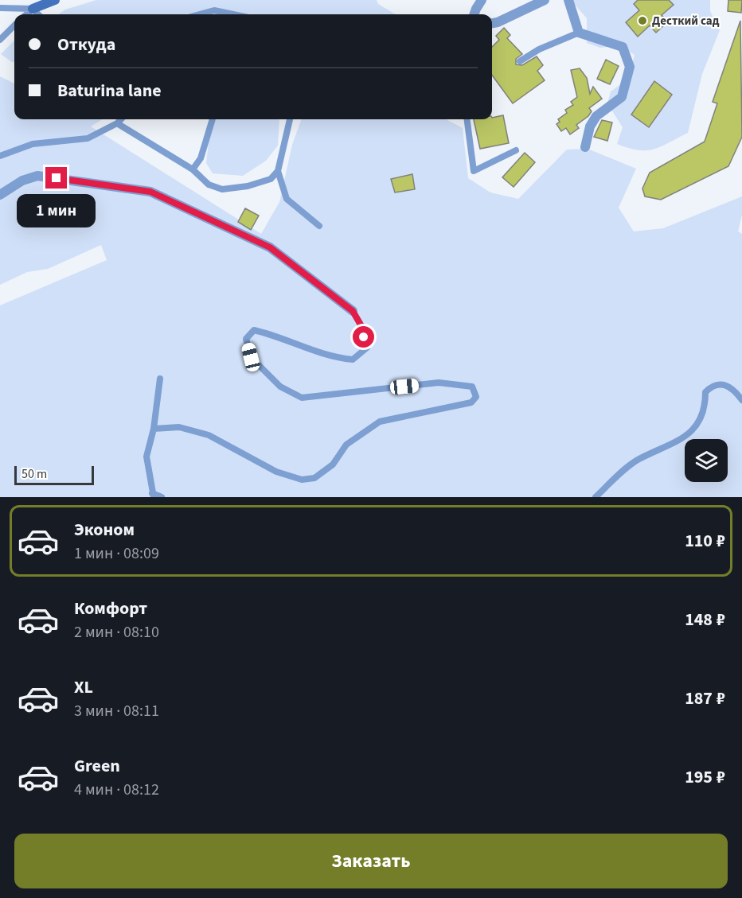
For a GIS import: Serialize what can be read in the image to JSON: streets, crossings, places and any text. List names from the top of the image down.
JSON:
{
  "places": ["Десткий сад"],
  "scale_bar": "50 m",
  "page": {
    "banner": ["Откуда", "Baturina lane"],
    "bubble": "1 мин",
    "scale": "50 m",
    "list": [
      {
        "name": "Эконом",
        "note": "1 мин · 08:09",
        "value": "110 ₽"
      },
      {
        "name": "Комфорт",
        "note": "2 мин · 08:10",
        "value": "148 ₽"
      },
      {
        "name": "XL",
        "note": "3 мин · 08:11",
        "value": "187 ₽"
      },
      {
        "name": "Green",
        "note": "4 мин · 08:12",
        "value": "195 ₽"
      }
    ],
    "buttons": "Заказать"
  }
}
